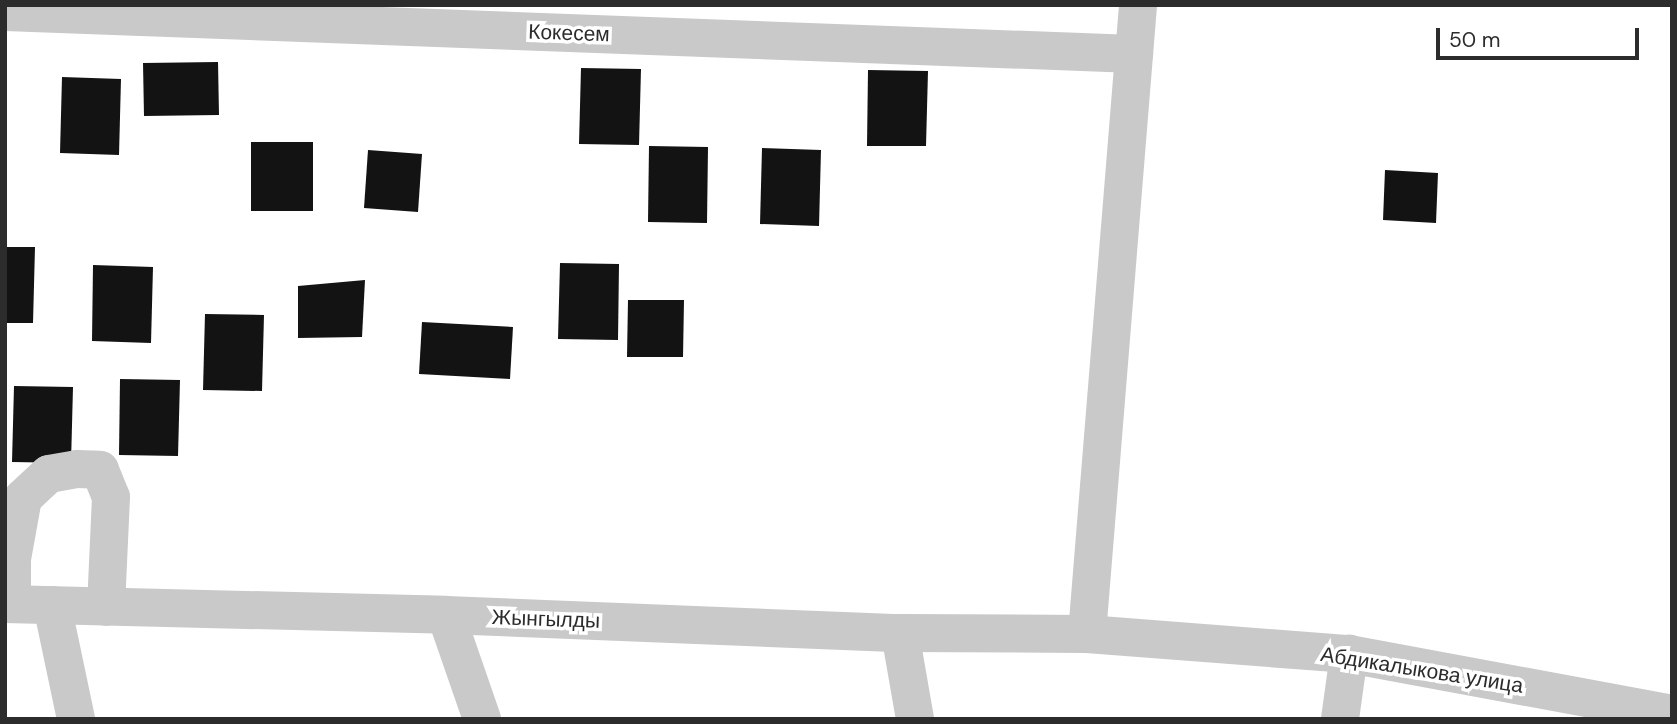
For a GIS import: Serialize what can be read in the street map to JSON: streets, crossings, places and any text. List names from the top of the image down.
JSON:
{
  "streets": {
    "street": ["Кокесем", "Жынгылды", "Абдикалыкова улица"]
  },
  "crossings": [
    ["Жынгылды", "Абдикалыкова улица"]
  ],
  "scale_bar": "50 m"
}
